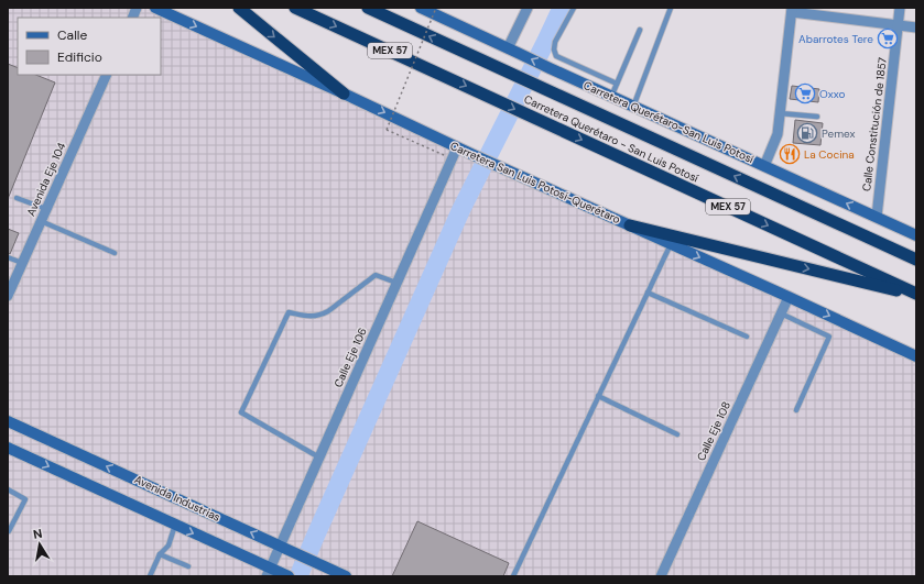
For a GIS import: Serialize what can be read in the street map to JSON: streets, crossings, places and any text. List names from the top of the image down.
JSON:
{
  "streets": {
    "highway": ["MEX 57", "Carretera Querétaro - San Luis Potosí"],
    "main road": ["Carretera Querétaro-San Luis Potosí", "Carretera San Luis Potosí-Querétaro", "Avenida Industrias"],
    "street": [
      "Calle Constitución de 1857",
      "Avenida Eje 104",
      "Calle Eje 106",
      "Calle Eje 108"
    ]
  },
  "crossings": [
    ["Carretera Querétaro-San Luis Potosí", "Calle Constitución de 1857"],
    ["Carretera San Luis Potosí-Querétaro", "Calle Eje 106"],
    ["Carretera San Luis Potosí-Querétaro", "Calle Eje 108"],
    ["Calle Eje 106", "Avenida Industrias"]
  ],
  "one_way": ["Carretera Querétaro-San Luis Potosí", "Carretera San Luis Potosí-Querétaro"],
  "places": {
    "supermarket": ["Abarrotes Tere", "Oxxo"],
    "fuel station": ["Pemex"],
    "restaurant": ["La Cocina"]
  },
  "legend": ["Calle", "Edificio"],
  "north": "top"
}
